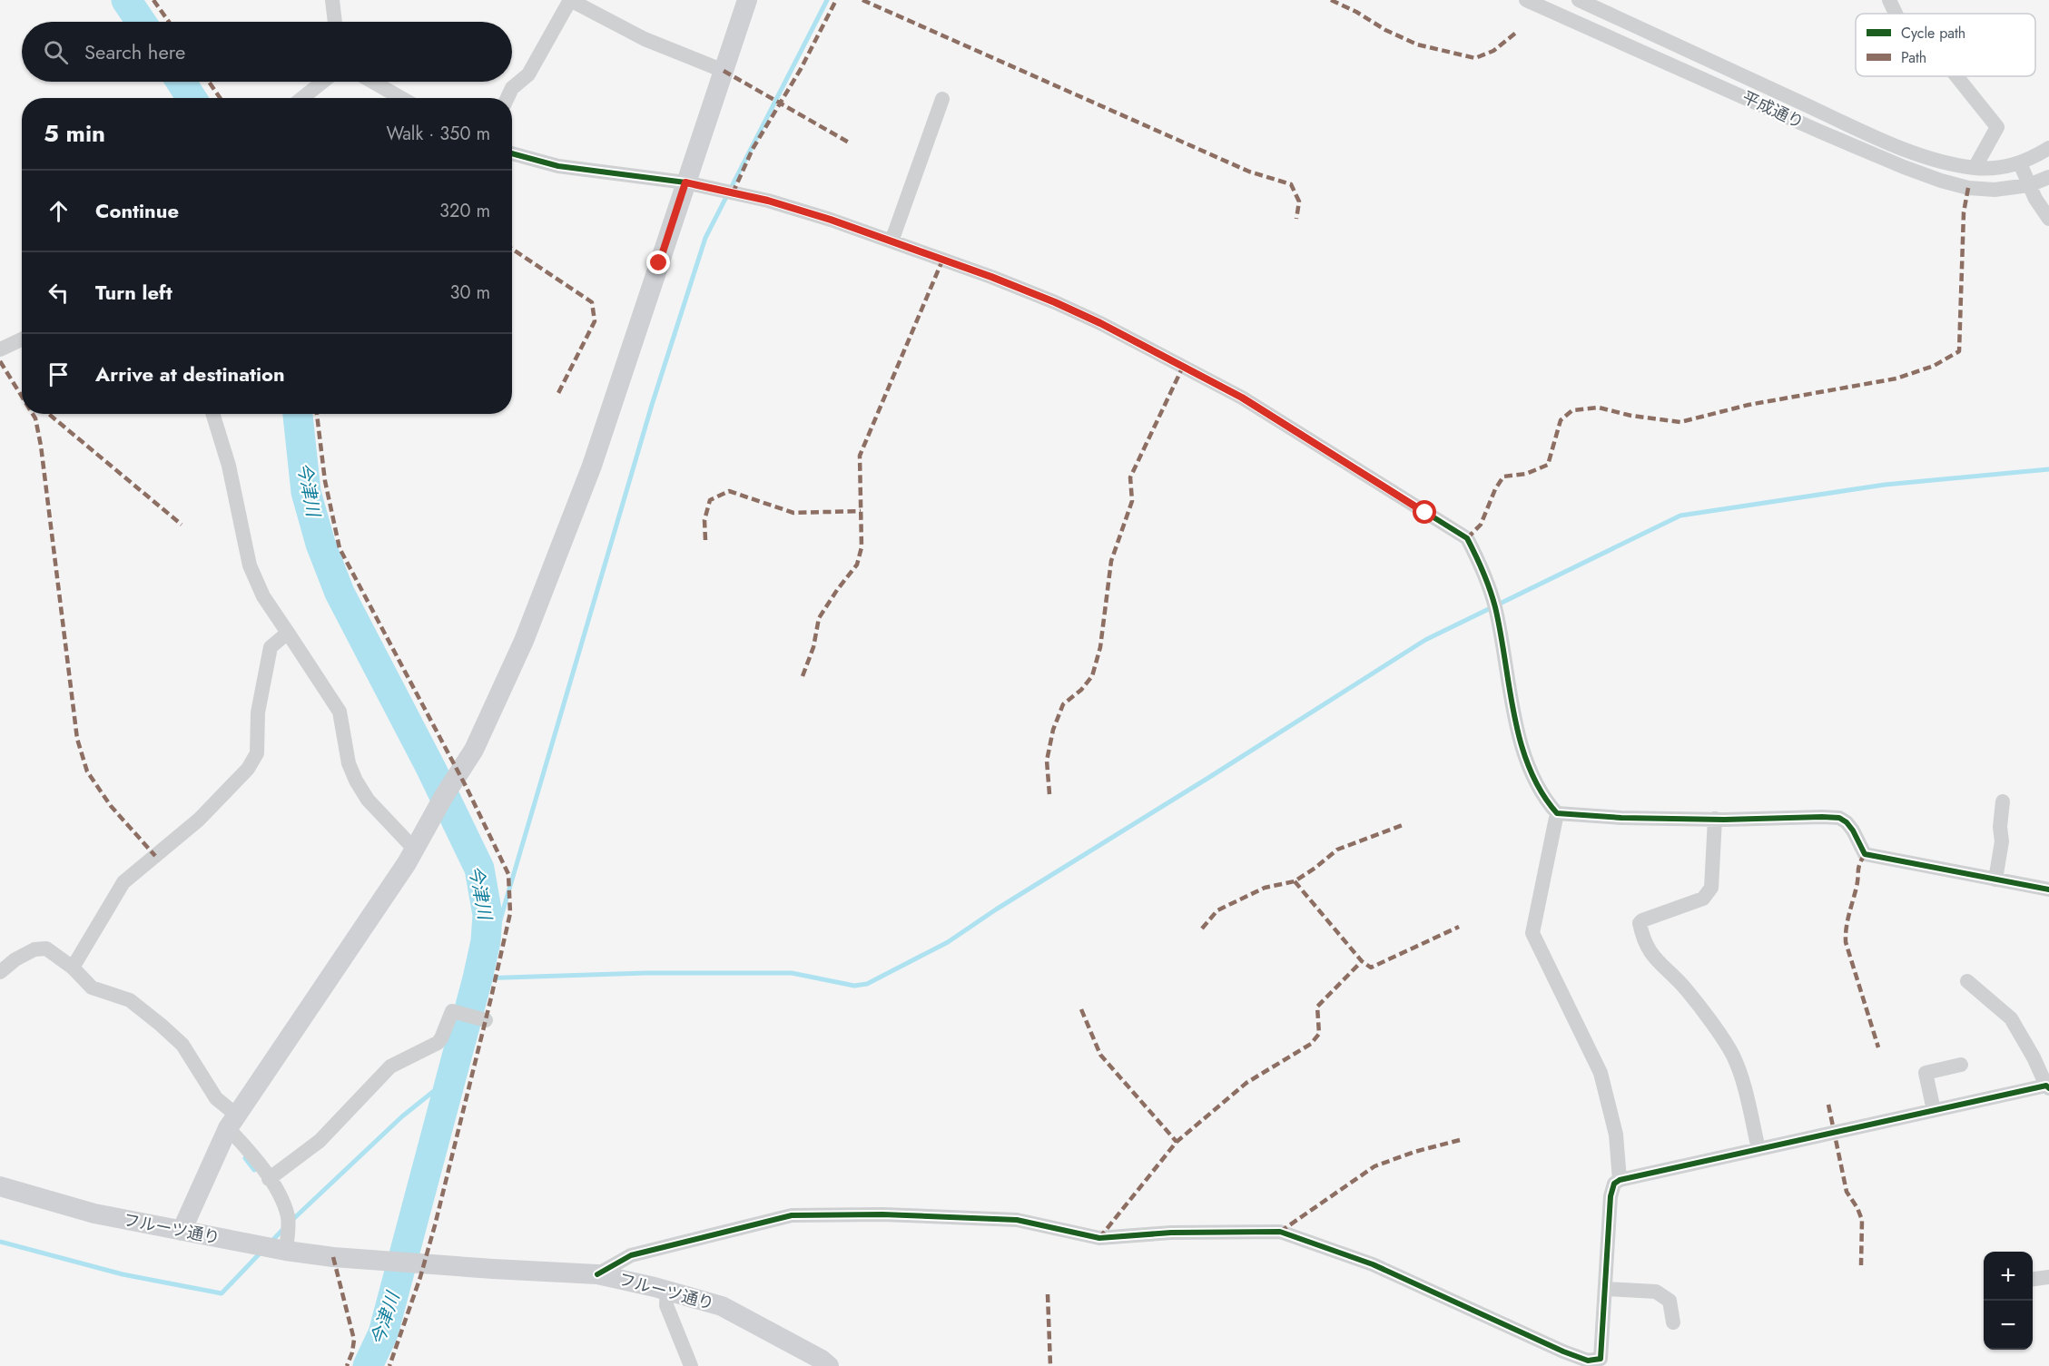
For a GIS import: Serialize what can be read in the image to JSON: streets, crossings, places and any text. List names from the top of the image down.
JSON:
{
  "streets": {
    "street": ["平成通り", "フルーツ通り"]
  },
  "water": ["今津川"],
  "legend": ["Cycle path", "Path"],
  "page": {
    "search": "Search here",
    "heading": ["5 min", "Walk · 350 m"],
    "list": [
      ["Continue", "320 m"],
      ["Turn left", "30 m"],
      "Arrive at destination"
    ],
    "map_buttons": ["+", "−"]
  }
}
